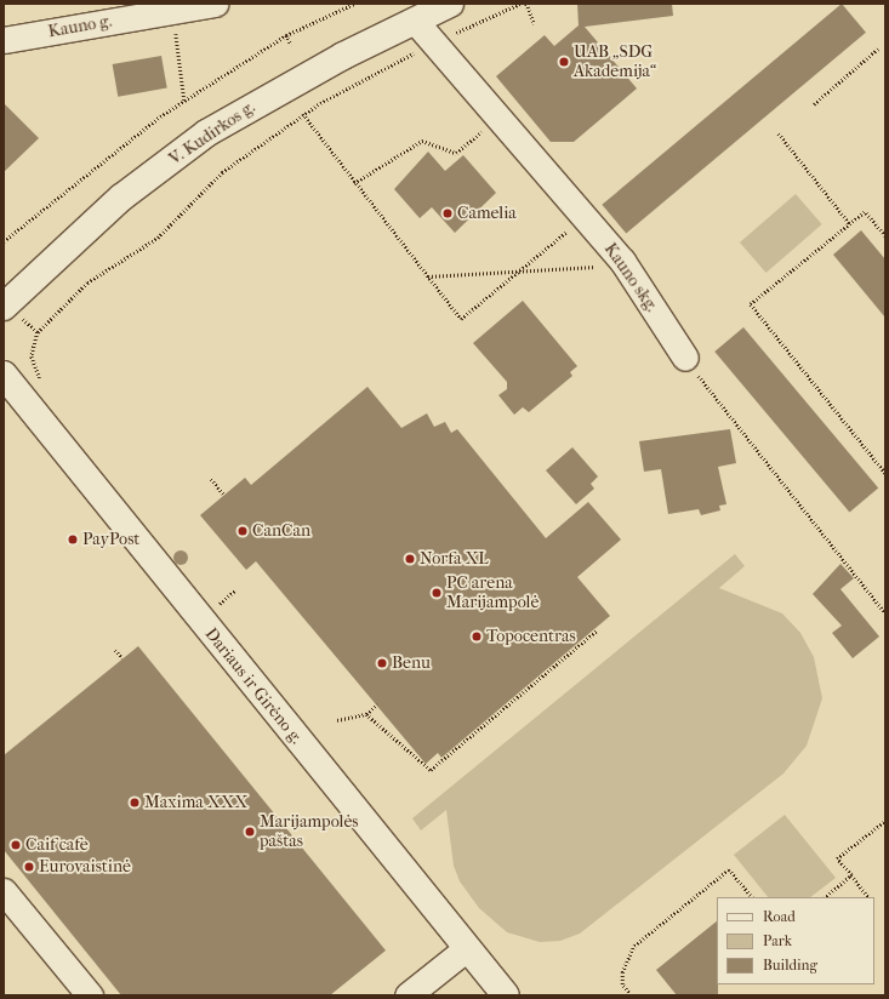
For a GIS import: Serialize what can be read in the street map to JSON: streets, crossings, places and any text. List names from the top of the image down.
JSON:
{
  "streets": {
    "street": [
      "Kauno g.",
      "V. Kudirkos g.",
      "Kauno skg.",
      "Dariaus ir Girėno g."
    ]
  },
  "crossings": [
    ["V. Kudirkos g.", "Kauno skg."]
  ],
  "places": [
    "UAB „SDG Akademija“",
    "Camelia",
    "CanCan",
    "PayPost",
    "Norfa XL",
    "PC arena Marijampolė",
    "Topocentras",
    "Benu",
    "Maxima XXX",
    "Marijampolės paštas",
    "Caif cafe",
    "Eurovaistinė"
  ],
  "legend": ["Road", "Park", "Building"]
}
